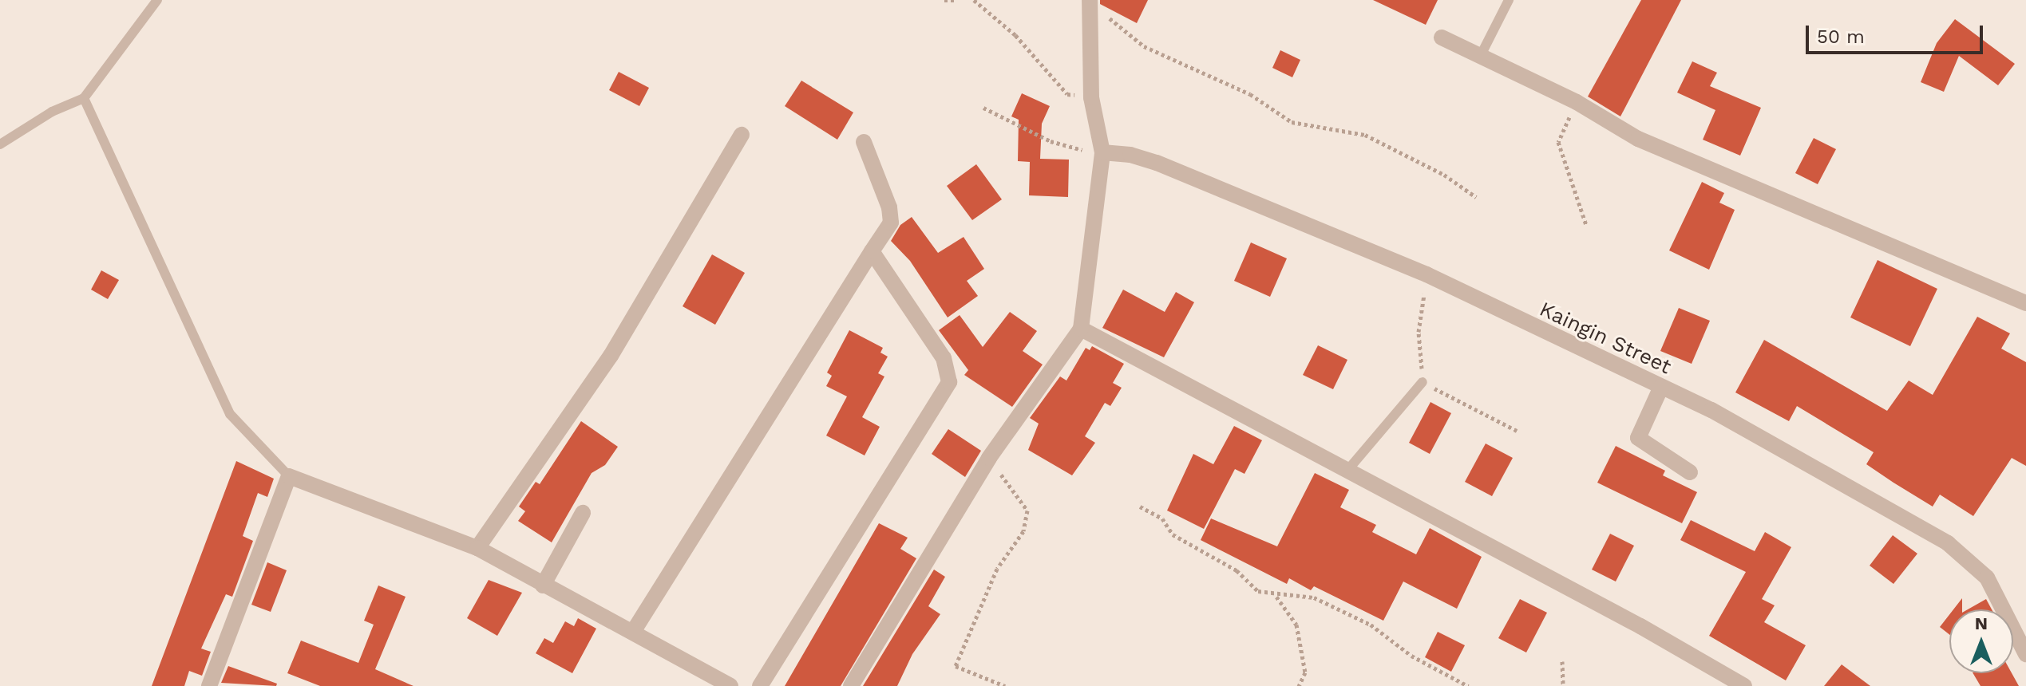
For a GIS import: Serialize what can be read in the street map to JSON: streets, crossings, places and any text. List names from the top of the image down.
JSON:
{
  "streets": {
    "street": ["Kaingin Street"]
  },
  "scale_bar": "50 m",
  "north": "top"
}
